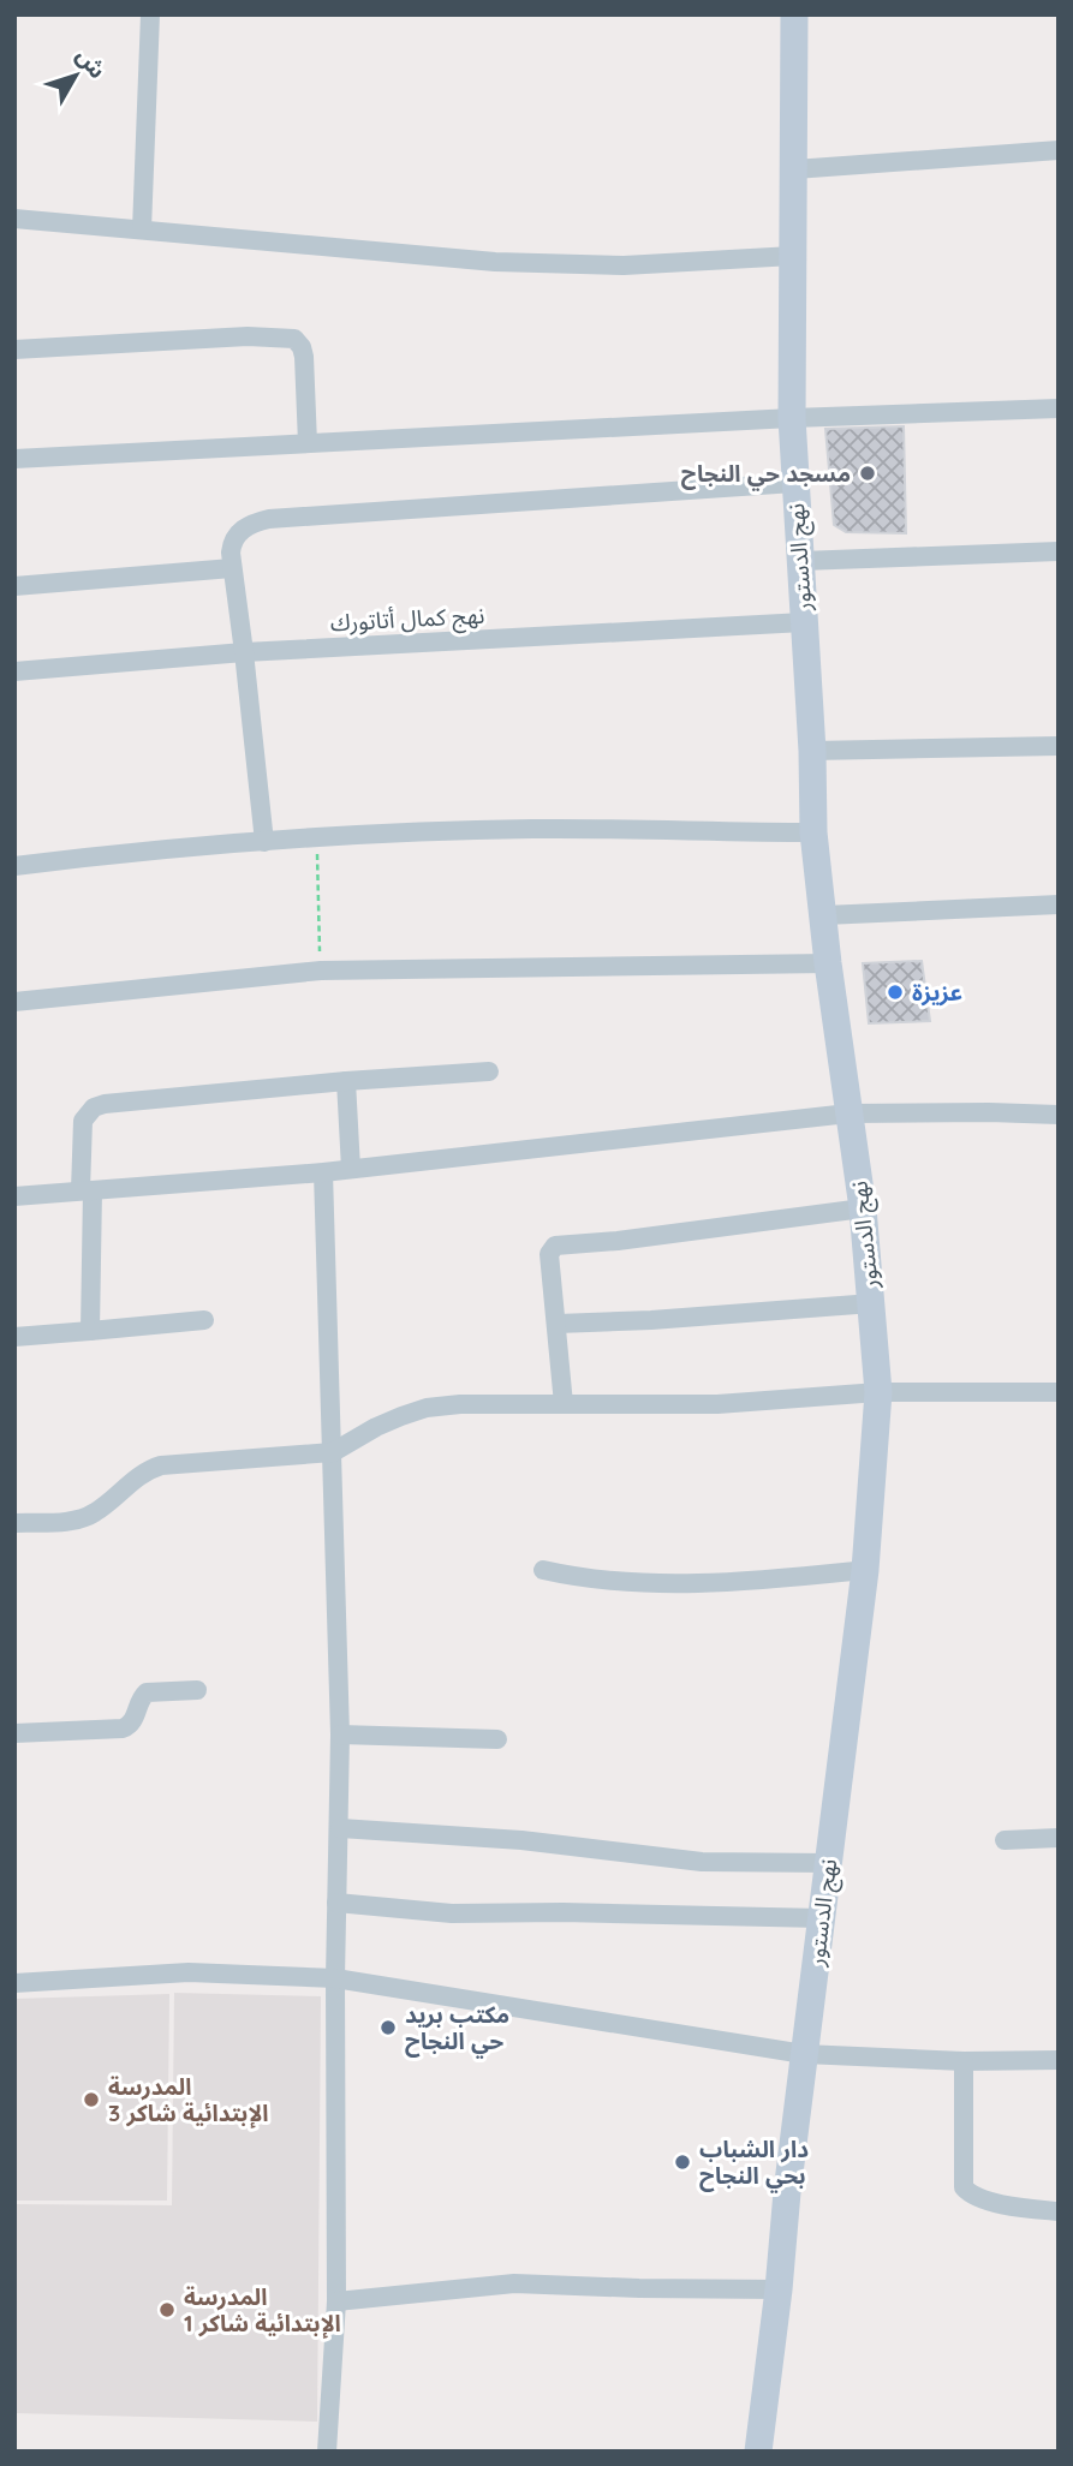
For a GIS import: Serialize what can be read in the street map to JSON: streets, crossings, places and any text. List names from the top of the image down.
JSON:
{
  "streets": {
    "street": ["نهج الدستور", "نهج كمال أتاتورك"]
  },
  "crossings": [
    ["نهج الدستور", "نهج كمال أتاتورك"]
  ],
  "places": [
    "مسجد حي النجاح",
    "عزيزة",
    "مكتب بريد حي النجاح",
    "المدرسة الإبتدائية شاكر 3",
    "دار الشباب بحي النجاح",
    "المدرسة الإبتدائية شاكر 1"
  ],
  "north": "top right"
}
